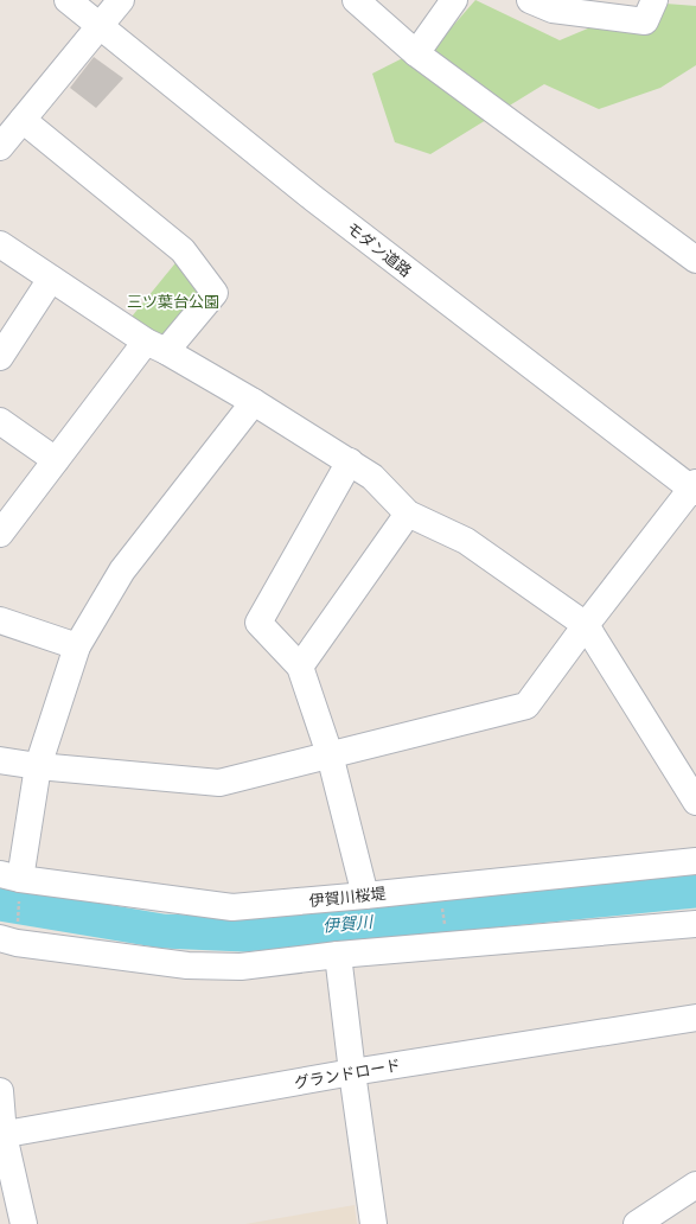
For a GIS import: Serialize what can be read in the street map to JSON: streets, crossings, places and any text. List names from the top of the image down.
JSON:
{
  "streets": {
    "street": ["モダン道路", "伊賀川桜堤", "グランドロード"]
  },
  "water": ["伊賀川"],
  "parks": ["三ツ葉台公園"]
}
